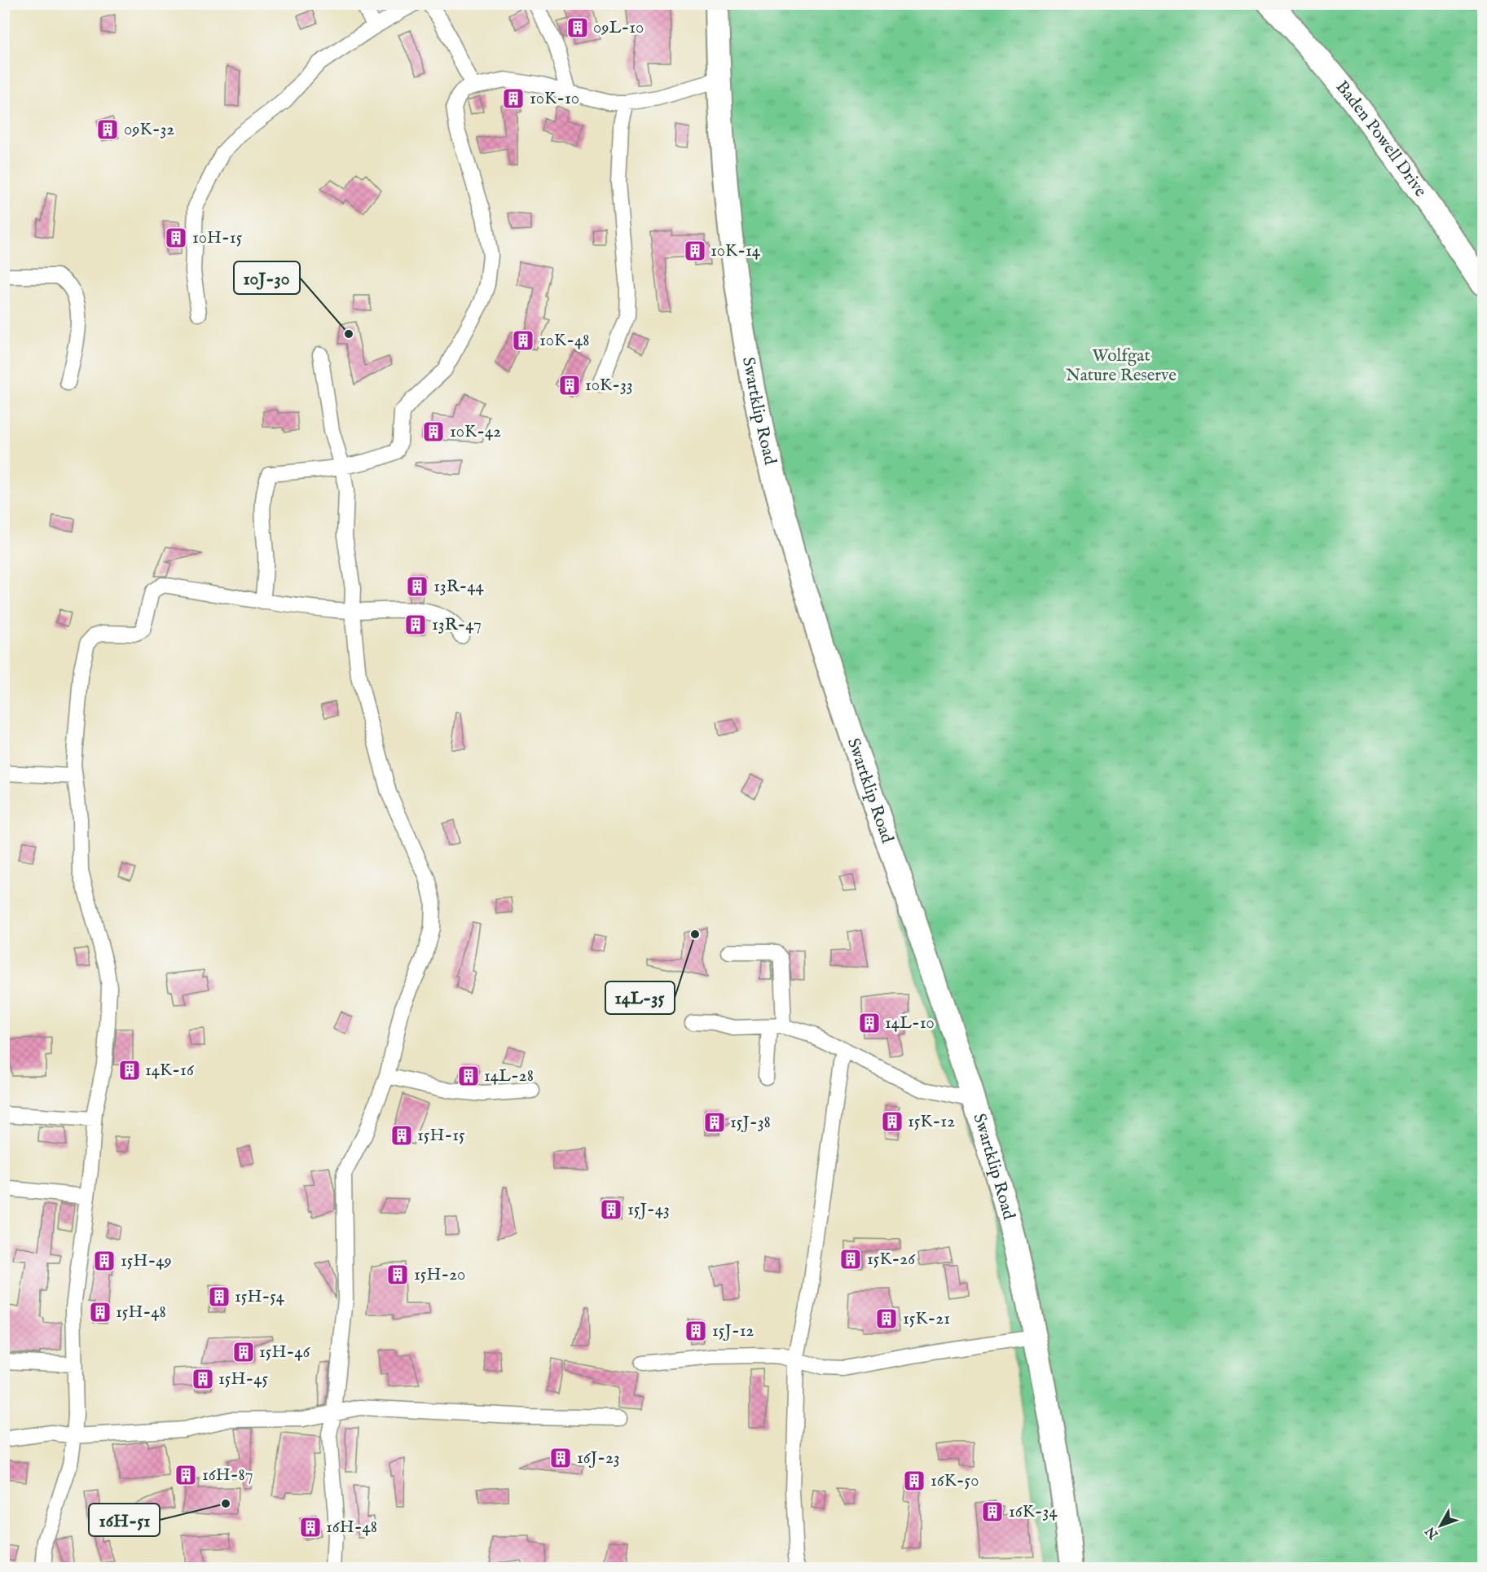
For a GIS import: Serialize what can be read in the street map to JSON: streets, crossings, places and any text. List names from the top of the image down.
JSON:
{
  "streets": {
    "main road": ["Baden Powell Drive", "Swartklip Road"]
  },
  "parks": ["Wolfgat Nature Reserve"],
  "places": {
    "building": [
      "09L-10",
      "10K-10",
      "09K-32",
      "10H-15",
      "10K-14",
      "10K-48",
      "10K-33",
      "10K-42",
      "13R-44",
      "13R-47",
      "14L-10",
      "14K-16",
      "14L-28",
      "15K-12",
      "15J-38",
      "15H-15",
      "15J-43",
      "15K-26",
      "15H-49",
      "15H-20",
      "15H-54",
      "15H-48",
      "15K-21",
      "15J-12",
      "15H-46",
      "15H-45",
      "16J-23",
      "16H-87",
      "16K-50",
      "16K-34",
      "16H-48"
    ],
    "other": ["10J-30", "14L-35", "16H-51"]
  },
  "north": "bottom left"
}
